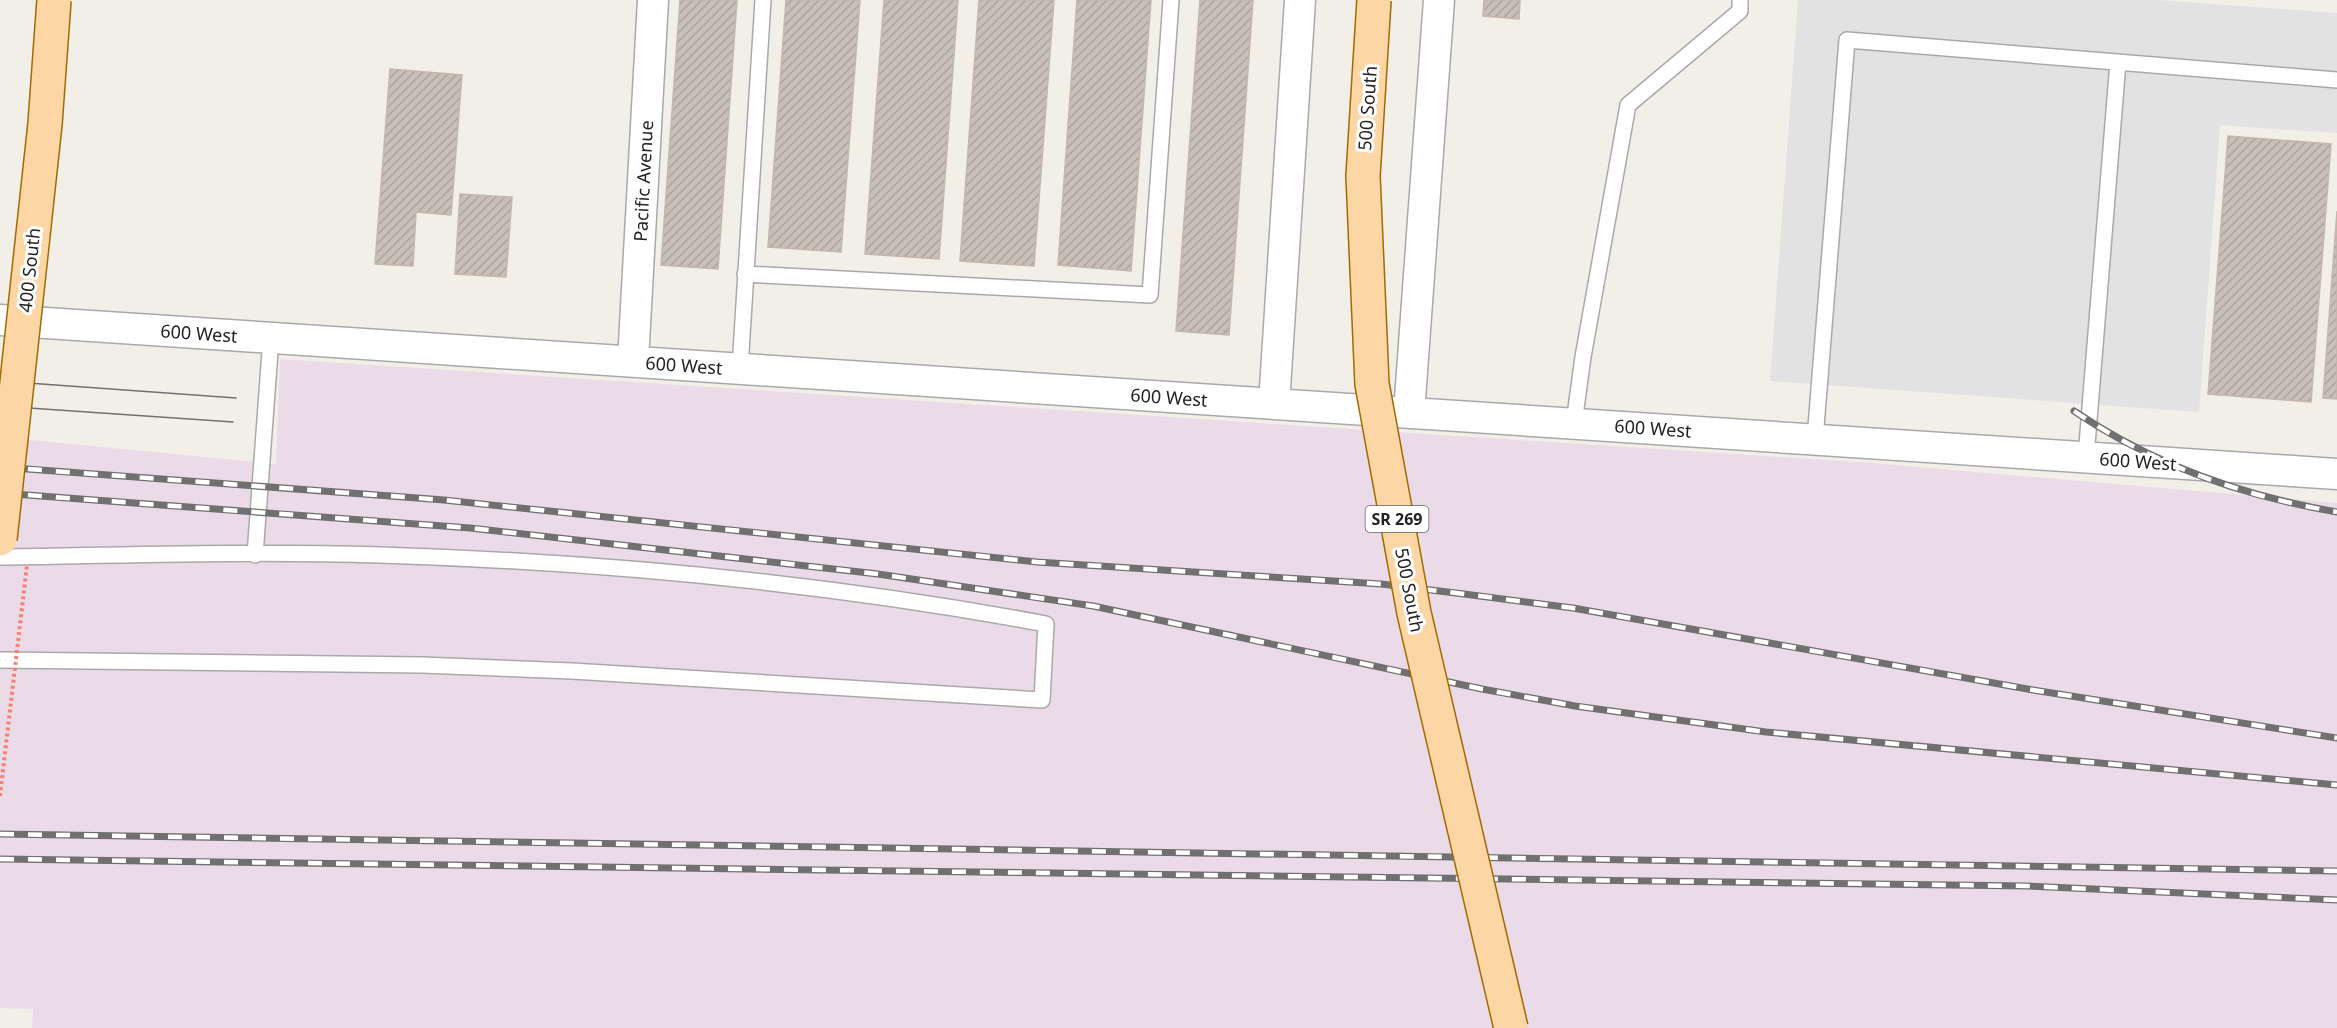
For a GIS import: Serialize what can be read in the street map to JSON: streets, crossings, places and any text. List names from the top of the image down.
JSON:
{
  "streets": {
    "main road": ["500 South", "400 South", "SR 269"],
    "street": ["Pacific Avenue", "600 West"]
  },
  "crossings": [
    ["Pacific Avenue", "600 West"]
  ]
}
